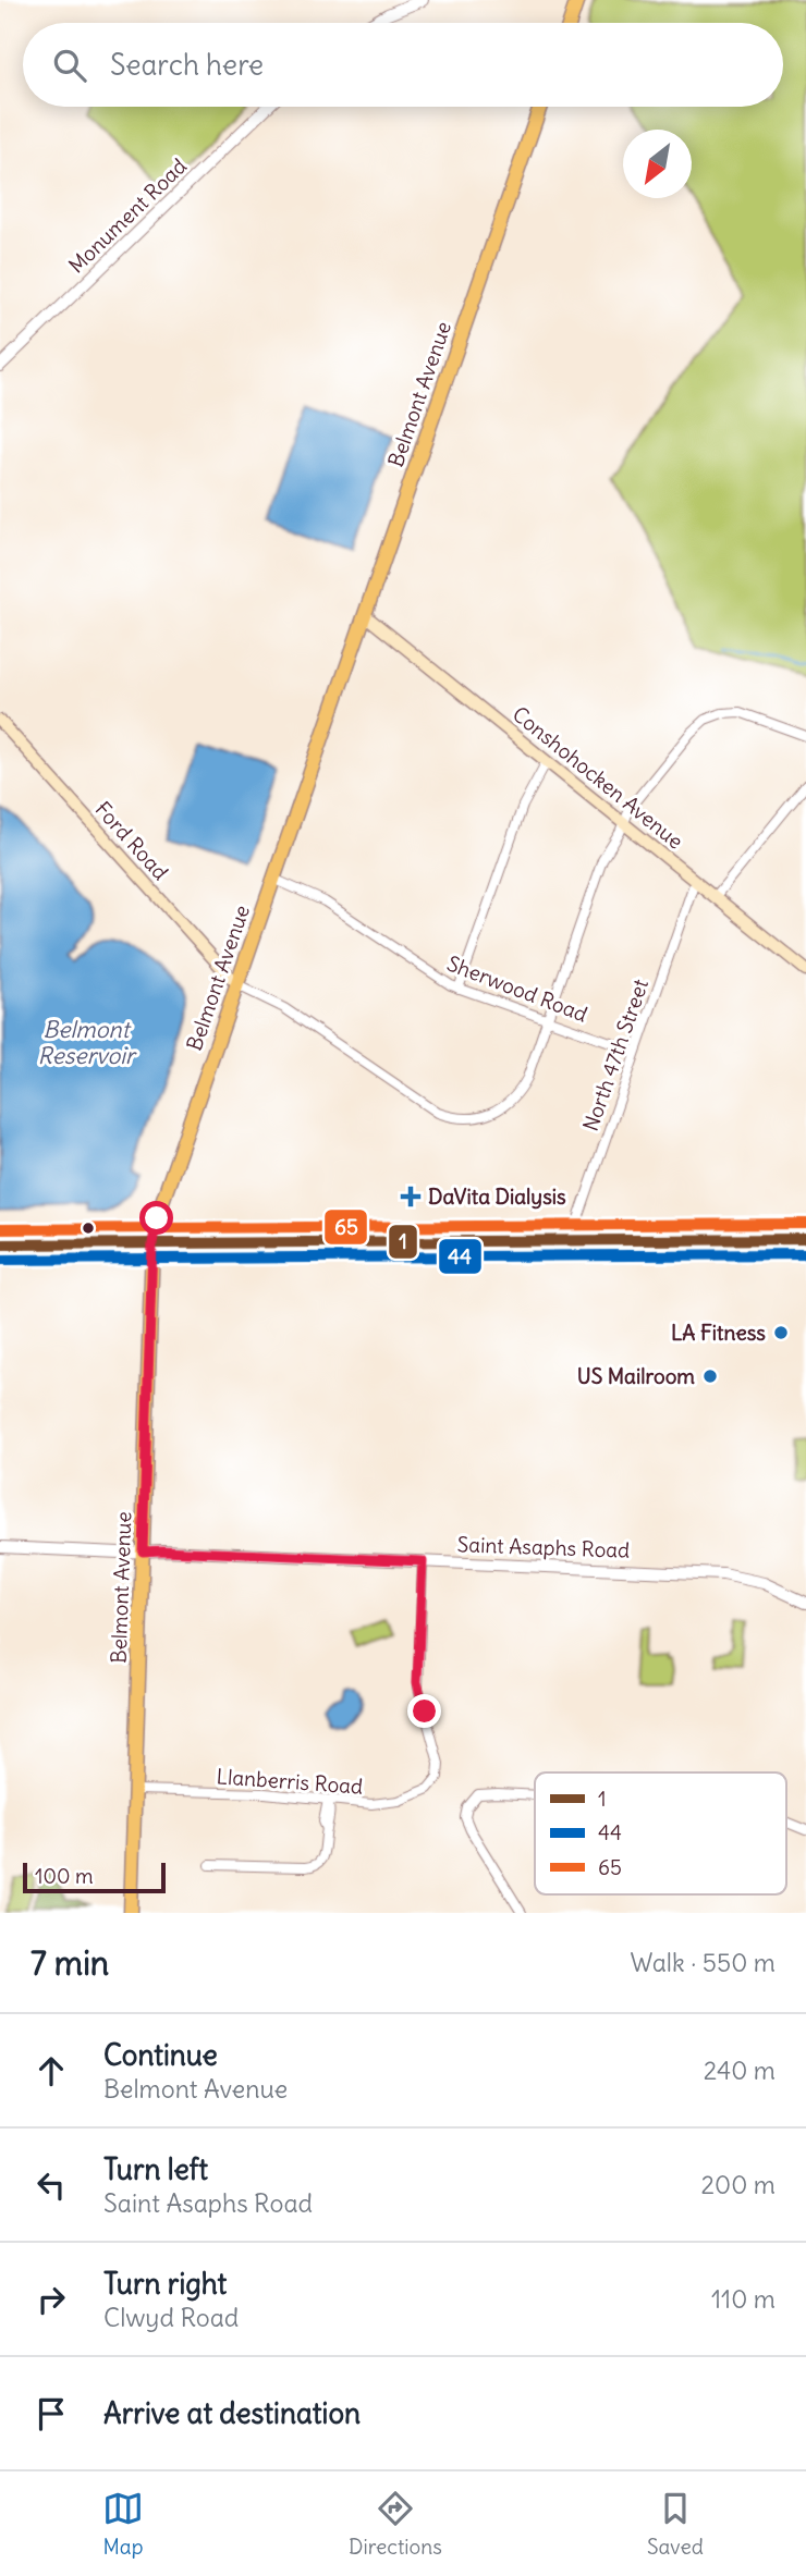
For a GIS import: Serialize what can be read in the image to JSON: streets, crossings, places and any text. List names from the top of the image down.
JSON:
{
  "streets": {
    "main road": ["Belmont Avenue", "Conshohocken Avenue", "Ford Road"],
    "street": [
      "Monument Road",
      "Sherwood Road",
      "North 47th Street",
      "Saint Asaphs Road",
      "Llanberris Road"
    ]
  },
  "crossings": [
    ["Belmont Avenue", "Conshohocken Avenue"],
    ["Belmont Avenue", "Ford Road"],
    ["Belmont Avenue", "Sherwood Road"],
    ["Belmont Avenue", "Saint Asaphs Road"],
    ["Belmont Avenue", "Llanberris Road"],
    ["Conshohocken Avenue", "North 47th Street"],
    ["Sherwood Road", "North 47th Street"],
    ["Saint Asaphs Road", "Llanberris Road"]
  ],
  "water": ["Belmont Reservoir"],
  "places": {
    "health": ["DaVita Dialysis"],
    "other": ["LA Fitness", "US Mailroom"]
  },
  "lines": ["transit line 65", "transit line 1", "transit line 44"],
  "legend": ["1", "44", "65"],
  "scale_bar": "100 m",
  "north": "bottom left",
  "page": {
    "search": "Search here",
    "scale": "100 m",
    "heading": ["7 min", "Walk · 550 m"],
    "list": [
      ["Continue", "Belmont Avenue", "240 m"],
      ["Turn left", "Saint Asaphs Road", "200 m"],
      ["Turn right", "Clwyd Road", "110 m"],
      "Arrive at destination"
    ],
    "nav": ["Map", "Directions", "Saved"]
  }
}
